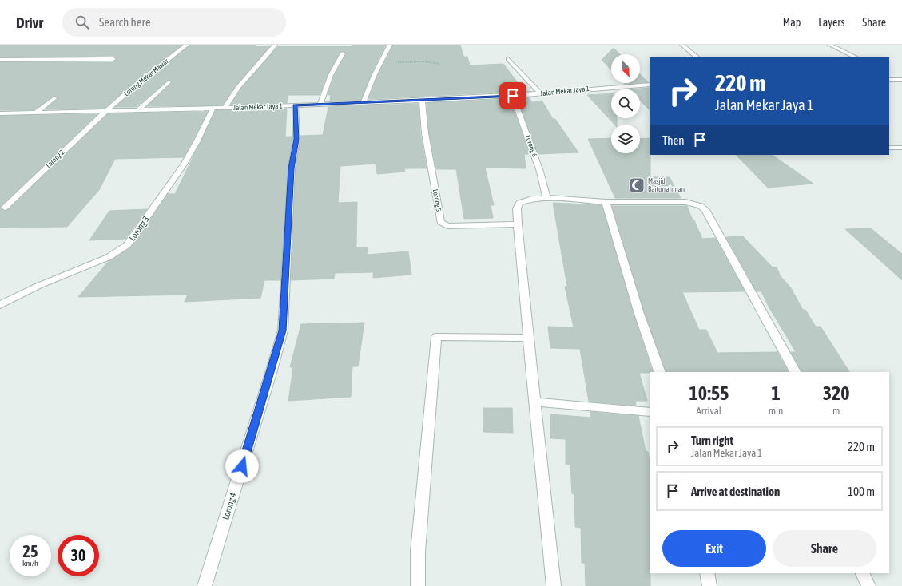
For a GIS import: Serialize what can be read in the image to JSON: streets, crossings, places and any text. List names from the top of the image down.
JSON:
{
  "streets": {
    "street": [
      "Lorong Mekar Mawar",
      "Jalan Mekar Jaya 1",
      "Lorong 6",
      "Lorong 2",
      "Lorong 5",
      "Lorong 3",
      "Lorong 4"
    ]
  },
  "crossings": [
    ["Lorong Mekar Mawar", "Jalan Mekar Jaya 1"],
    ["Lorong Mekar Mawar", "Lorong 2"],
    ["Jalan Mekar Jaya 1", "Lorong 6"],
    ["Jalan Mekar Jaya 1", "Lorong 2"],
    ["Jalan Mekar Jaya 1", "Lorong 5"],
    ["Jalan Mekar Jaya 1", "Lorong 3"],
    ["Jalan Mekar Jaya 1", "Lorong 4"]
  ],
  "places": {
    "mosque": ["Masjid Baiturrahman"]
  },
  "north": "bottom right",
  "page": {
    "header": "Drivr",
    "search": "Search here",
    "nav": ["Map", "Layers", "Share"],
    "turn": ["220 m", "Jalan Mekar Jaya 1"],
    "then": "Then",
    "eta": [
      "10:55",
      "Arrival",
      "1",
      "min",
      "320",
      "m"
    ],
    "list": [
      {
        "name": "Turn right",
        "note": "Jalan Mekar Jaya 1",
        "value": "220 m"
      },
      {
        "name": "Arrive at destination",
        "value": "100 m"
      }
    ],
    "buttons": ["Exit", "Share"],
    "speed": "25 km/h",
    "limit": "30"
  }
}
